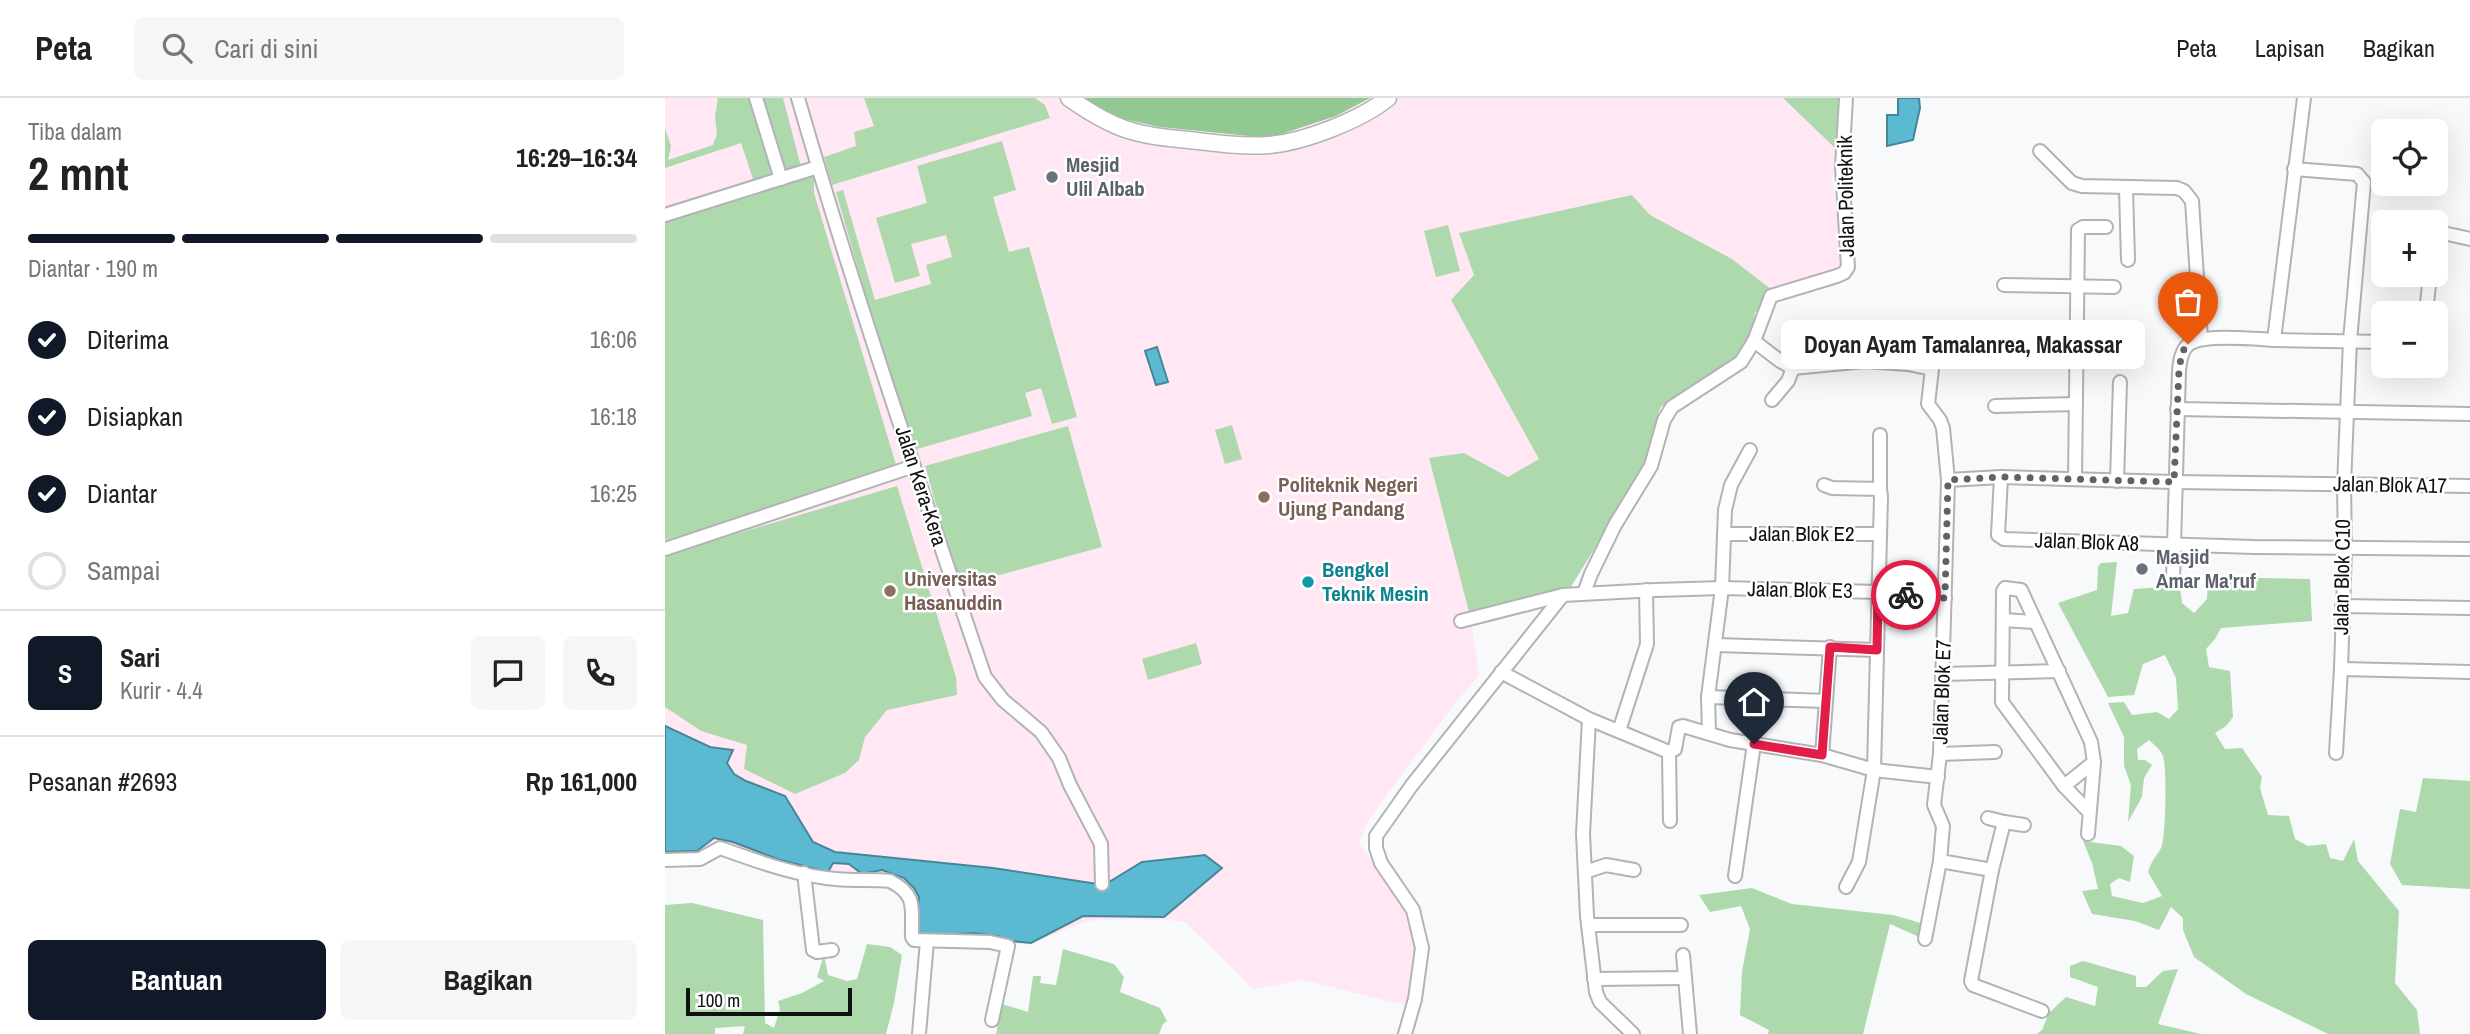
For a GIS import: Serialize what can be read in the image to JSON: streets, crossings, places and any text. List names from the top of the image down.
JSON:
{
  "streets": {
    "street": [
      "Jalan Politeknik",
      "Jalan Blok A17",
      "Jalan Kera-Kera",
      "Jalan Blok E2",
      "Jalan Blok A8",
      "Jalan Blok C10",
      "Jalan Blok E3",
      "Jalan Blok E7"
    ]
  },
  "crossings": [
    ["Jalan Politeknik", "Jalan Blok E3"],
    ["Jalan Blok A17", "Jalan Blok A8"],
    ["Jalan Blok A17", "Jalan Blok C10"],
    ["Jalan Blok A17", "Jalan Blok E7"],
    ["Jalan Blok A8", "Jalan Blok C10"],
    ["Jalan Blok E3", "Jalan Blok E7"]
  ],
  "places": [
    "Mesjid Ulil Albab",
    "Doyan Ayam Tamalanrea, Makassar",
    "Politeknik Negeri Ujung Pandang",
    "Masjid Amar Ma'ruf",
    "Bengkel Teknik Mesin",
    "Universitas Hasanuddin"
  ],
  "scale_bar": "100 m",
  "page": {
    "header": "Peta",
    "search": "Cari di sini",
    "nav": ["Peta", "Lapisan", "Bagikan"],
    "heading": ["2 mnt", "Tiba dalam", "16:29–16:34"],
    "panel": [
      "Sari",
      "Kurir · 4.4",
      "Pesanan #2693",
      "Rp 161,000"
    ],
    "map_buttons": ["+", "−"],
    "bar": "Diantar · 190 m",
    "list": [
      ["Diterima", "16:06"],
      ["Disiapkan", "16:18"],
      ["Diantar", "16:25"],
      "Sampai"
    ],
    "bubble": "Doyan Ayam Tamalanrea, Makassar",
    "round": "S",
    "buttons": ["Bantuan", "Bagikan"],
    "scale": "100 m"
  }
}
